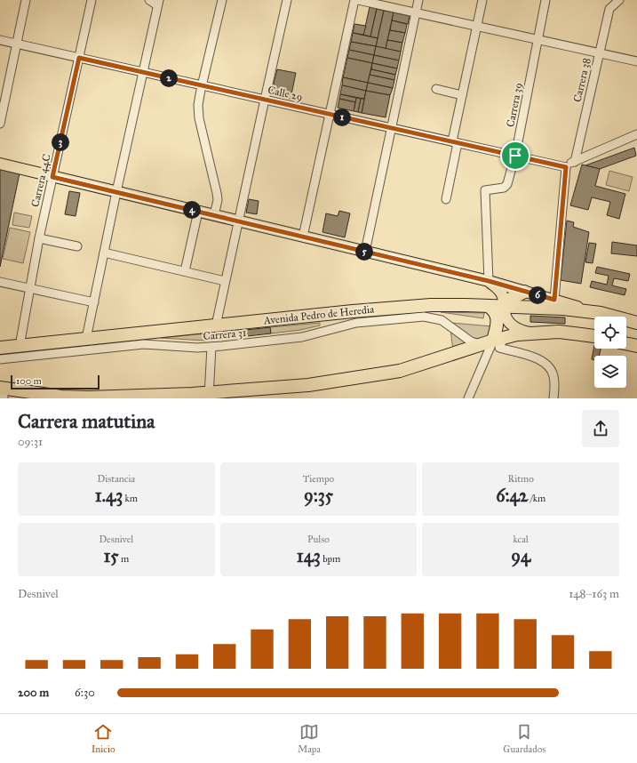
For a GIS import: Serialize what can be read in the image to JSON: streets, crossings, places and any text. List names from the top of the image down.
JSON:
{
  "streets": {
    "highway": ["Avenida Pedro de Heredia"],
    "street": [
      "Carrera 38",
      "Calle 29",
      "Carrera 39",
      "Carrera 44C",
      "Carrera 31"
    ]
  },
  "crossings": [
    ["Calle 29", "Carrera 39"],
    ["Calle 29", "Carrera 44C"],
    ["Carrera 44C", "Avenida Pedro de Heredia"]
  ],
  "scale_bar": "100 m",
  "page": {
    "pins": [
      "2",
      "1",
      "3",
      "4",
      "5",
      "6"
    ],
    "scale": "100 m",
    "heading": ["Carrera matutina", "09:31"],
    "stats": [
      ["Distancia", "1.43 km"],
      ["Tiempo", "9:35"],
      ["Ritmo", "6:42 /km"],
      ["Desnivel", "15 m"],
      ["Pulso", "143 bpm"],
      ["kcal", "94"]
    ],
    "chart": ["Desnivel", "148–163 m"],
    "list": [
      {
        "name": "200 m",
        "note": "6:30"
      }
    ],
    "tabs": ["Inicio", "Mapa", "Guardados"]
  }
}
